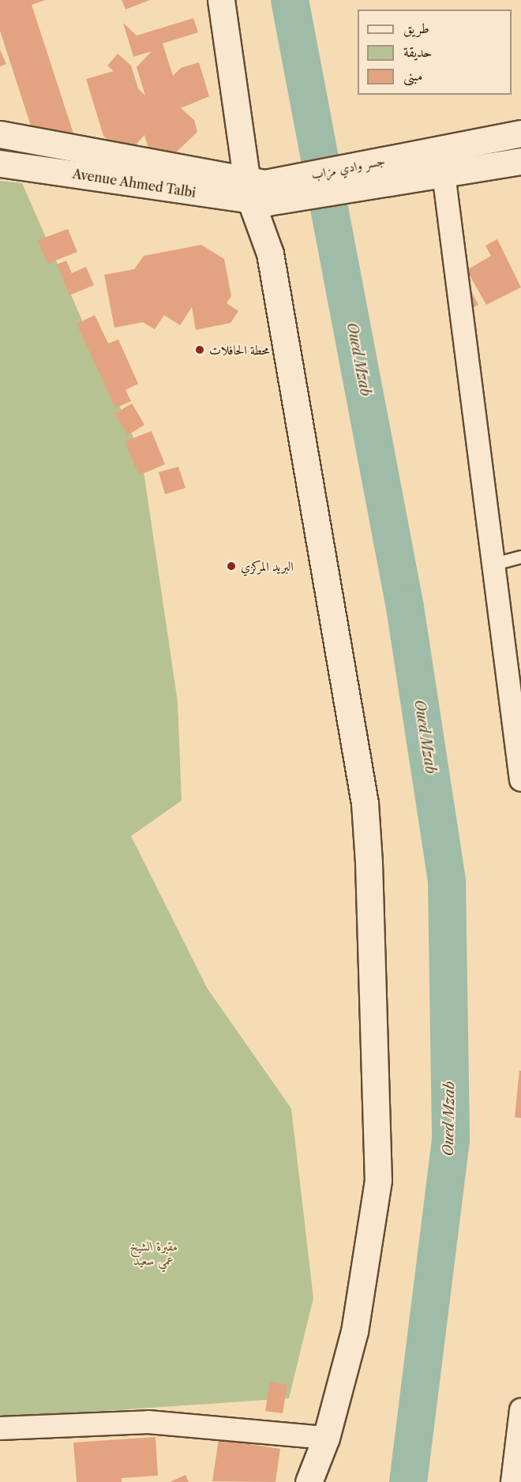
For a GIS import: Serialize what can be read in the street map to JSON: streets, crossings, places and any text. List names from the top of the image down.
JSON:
{
  "streets": {
    "street": ["جسر وادي مزاب", "Avenue Ahmed Talbi"]
  },
  "crossings": [
    ["جسر وادي مزاب", "Avenue Ahmed Talbi"]
  ],
  "water": ["Oued Mzab"],
  "parks": ["مقبرة الشيخ عمي سعيد"],
  "places": ["محطة الحافلات", "البريد المركزي"],
  "legend": ["طريق", "حديقة", "مبنى"]
}
